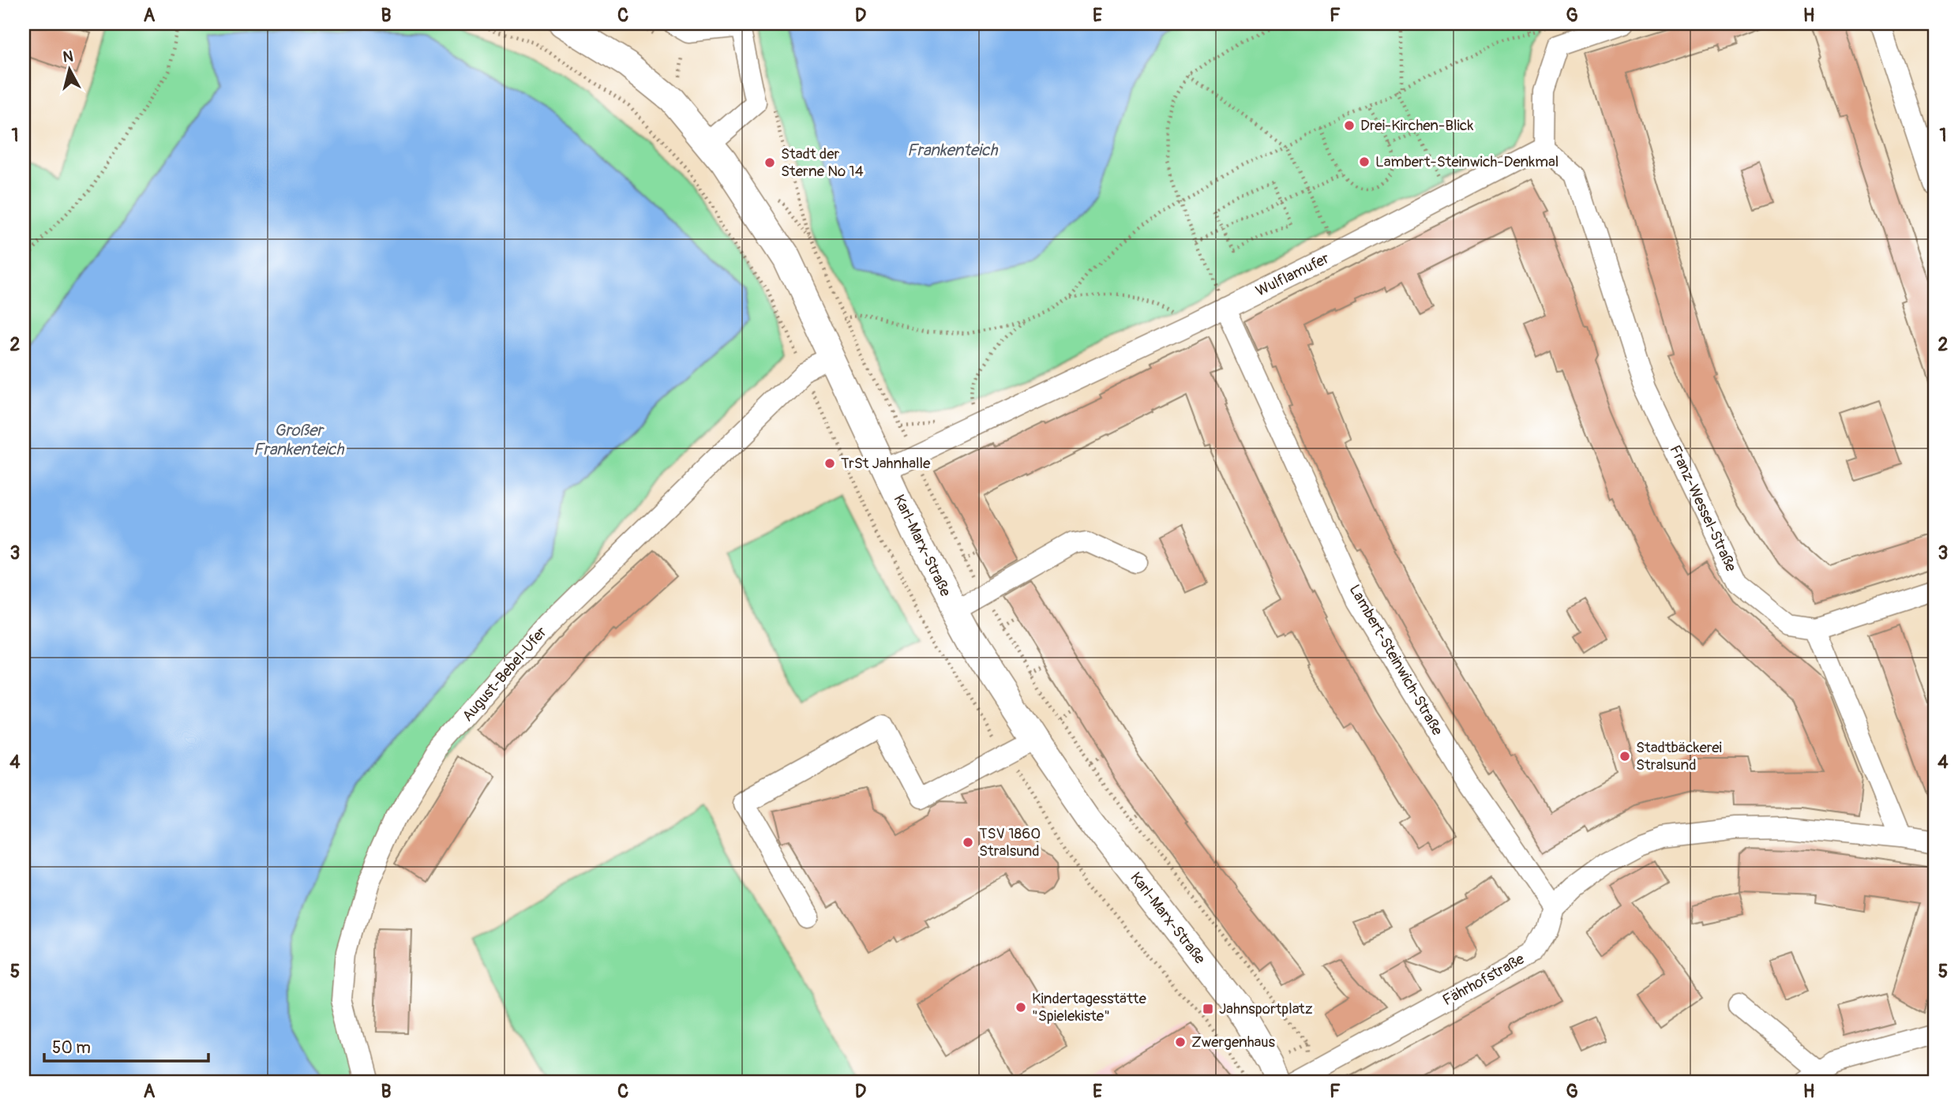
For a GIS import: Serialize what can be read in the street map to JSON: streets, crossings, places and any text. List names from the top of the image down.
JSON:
{
  "streets": {
    "main road": ["Karl-Marx-Straße"],
    "street": [
      "Wulflamufer",
      "Franz-Wessel-Straße",
      "Lambert-Steinwich-Straße",
      "August-Bebel-Ufer",
      "Fährhofstraße"
    ]
  },
  "crossings": [
    ["Wulflamufer", "Franz-Wessel-Straße"],
    ["Wulflamufer", "Karl-Marx-Straße"],
    ["Wulflamufer", "Lambert-Steinwich-Straße"],
    ["Karl-Marx-Straße", "August-Bebel-Ufer"],
    ["Lambert-Steinwich-Straße", "Fährhofstraße"]
  ],
  "water": ["Frankenteich", "Großer Frankenteich"],
  "places": {
    "other": [
      "Drei-Kirchen-Blick",
      "Lambert-Steinwich-Denkmal",
      "Stadt der Sterne No 14",
      "TrSt Jahnhalle",
      "Stadtbäckerei Stralsund",
      "TSV 1860 Stralsund",
      "Kindertagesstätte \"Spielekiste\"",
      "Zwergenhaus"
    ],
    "transit": ["Jahnsportplatz"]
  },
  "scale_bar": "50 m",
  "north": "top",
  "grid": {
    "columns": [
      "A",
      "B",
      "C",
      "D",
      "E",
      "F",
      "G",
      "H"
    ],
    "rows": [
      "1",
      "2",
      "3",
      "4",
      "5"
    ]
  }
}
